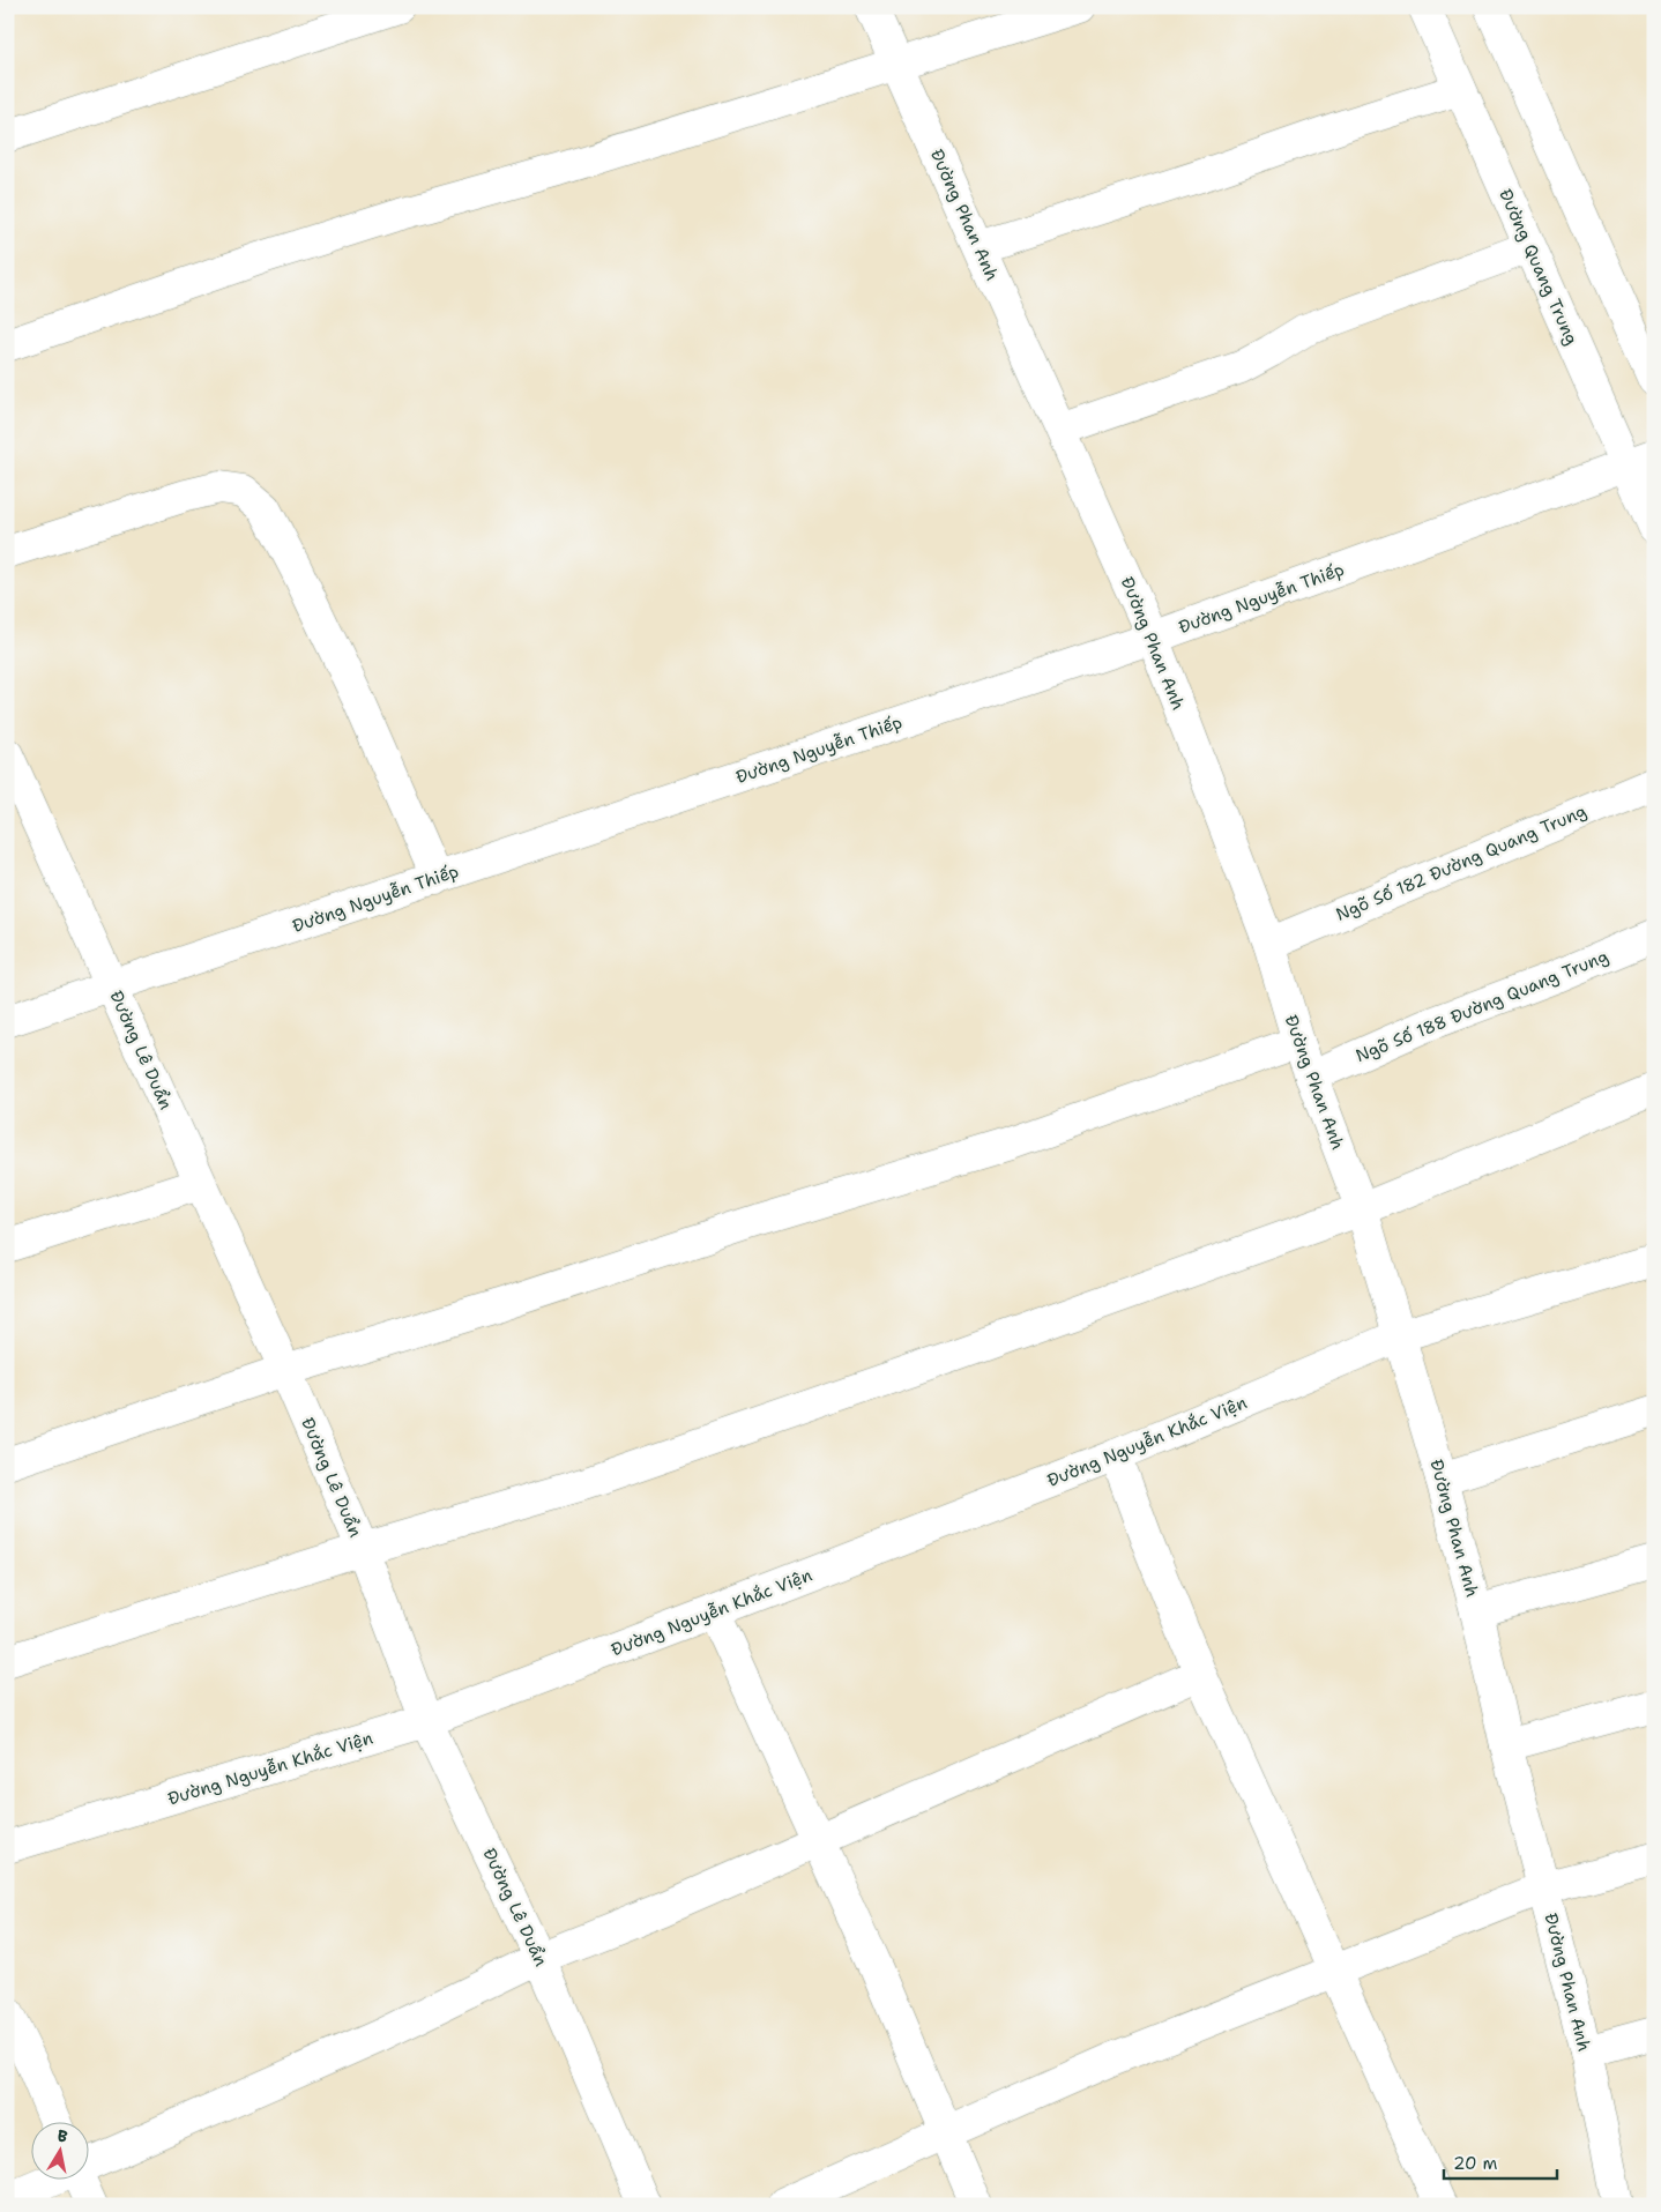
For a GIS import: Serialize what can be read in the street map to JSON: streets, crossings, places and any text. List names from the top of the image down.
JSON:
{
  "streets": {
    "main road": [
      "Đường Phan Anh",
      "Đường Quang Trung",
      "Đường Nguyễn Thiếp",
      "Ngõ Số 182 Đường Quang Trung",
      "Ngõ Số 188 Đường Quang Trung",
      "Đường Lê Duẩn",
      "Đường Nguyễn Khắc Viện"
    ]
  },
  "crossings": [
    ["Đường Phan Anh", "Đường Nguyễn Thiếp"],
    ["Đường Phan Anh", "Ngõ Số 182 Đường Quang Trung"],
    ["Đường Phan Anh", "Ngõ Số 188 Đường Quang Trung"],
    ["Đường Phan Anh", "Đường Nguyễn Khắc Viện"],
    ["Đường Quang Trung", "Đường Nguyễn Thiếp"],
    ["Đường Nguyễn Thiếp", "Đường Lê Duẩn"],
    ["Đường Lê Duẩn", "Đường Nguyễn Khắc Viện"]
  ],
  "scale_bar": "20 m",
  "north": "top"
}
